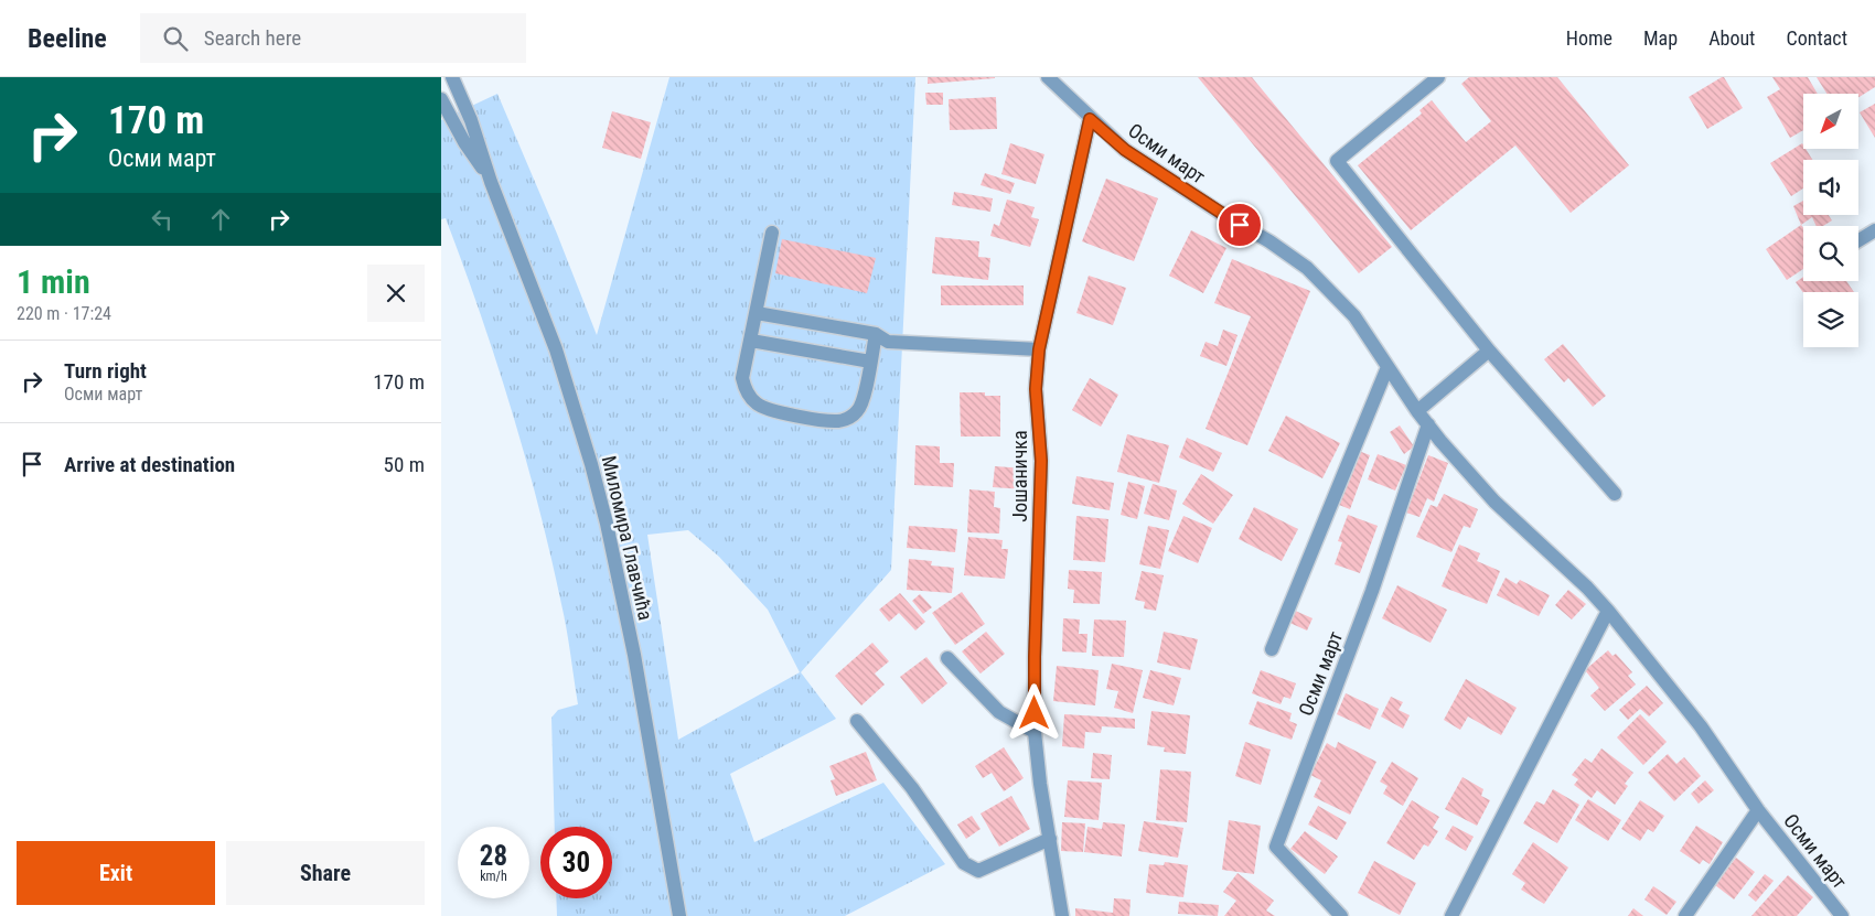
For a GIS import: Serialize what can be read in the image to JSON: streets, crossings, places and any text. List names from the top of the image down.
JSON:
{
  "streets": {
    "street": ["Осми март", "Јошаничка", "Миломира Главчића"]
  },
  "crossings": [
    ["Осми март", "Јошаничка"]
  ],
  "north": "bottom left",
  "page": {
    "header": "Beeline",
    "search": "Search here",
    "nav": [
      "Home",
      "Map",
      "About",
      "Contact"
    ],
    "turn": ["170 m", "Осми март"],
    "heading": ["1 min", "220 m · 17:24"],
    "list": [
      {
        "name": "Turn right",
        "note": "Осми март",
        "value": "170 m"
      },
      {
        "name": "Arrive at destination",
        "value": "50 m"
      }
    ],
    "speed": "28 km/h",
    "limit": "30",
    "buttons": ["Exit", "Share"]
  }
}
